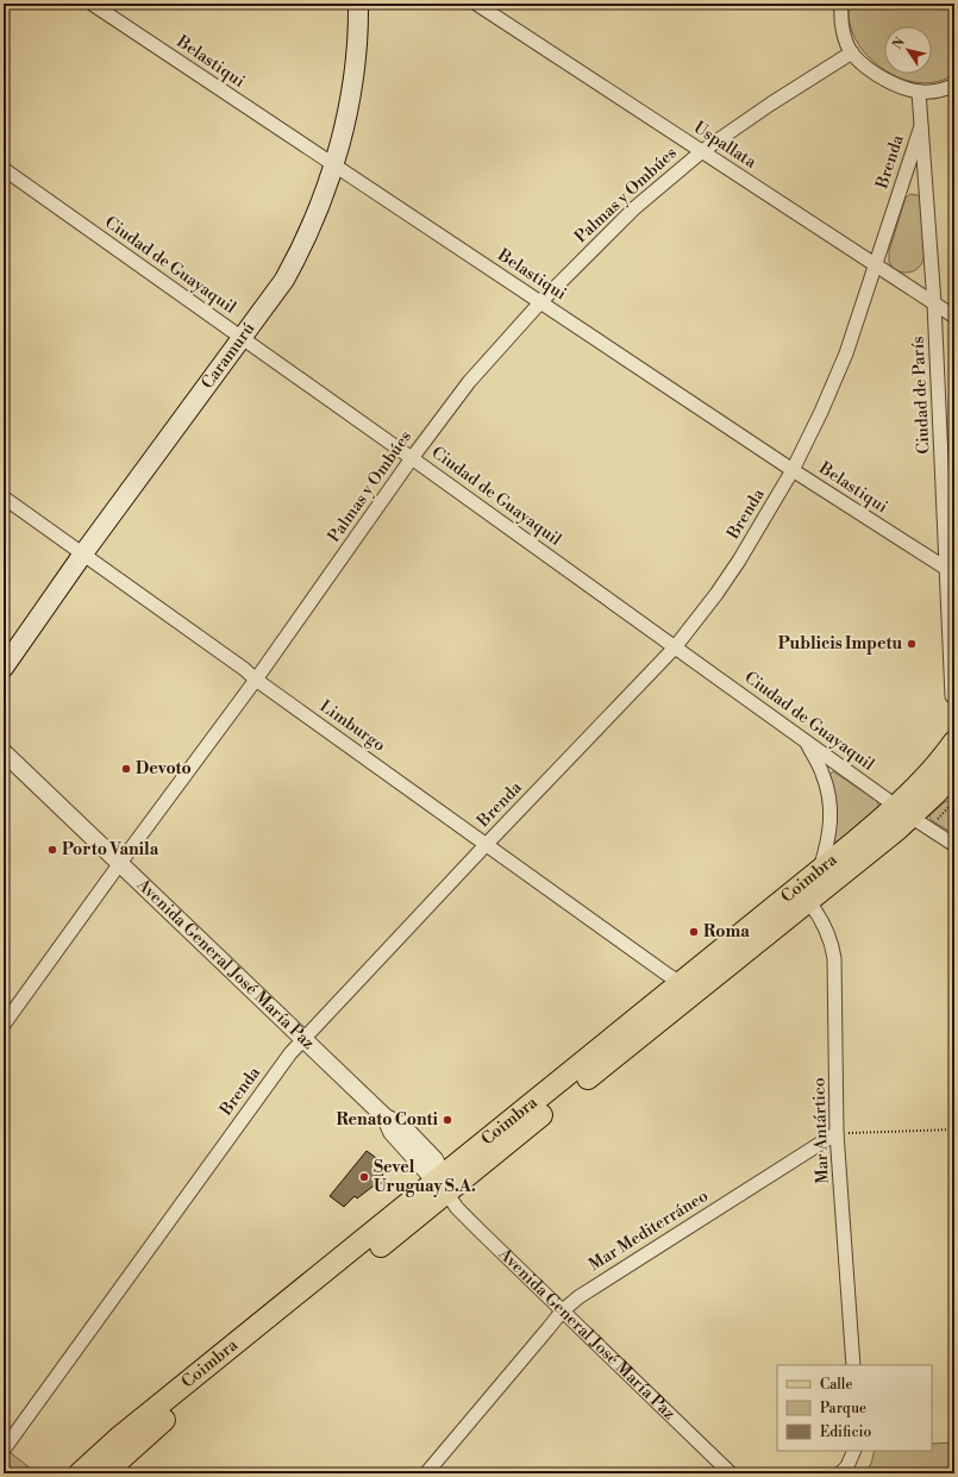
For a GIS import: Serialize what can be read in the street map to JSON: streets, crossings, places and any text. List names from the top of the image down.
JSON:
{
  "streets": {
    "main road": ["Caramurú", "Coimbra"],
    "street": [
      "Belastiqui",
      "Uspallata",
      "Brenda",
      "Palmas y Ombúes",
      "Ciudad de Guayaquil",
      "Ciudad de París",
      "Limburgo",
      "Avenida General José María Paz",
      "Mar Antártico",
      "Mar Mediterráneo"
    ]
  },
  "crossings": [
    ["Belastiqui", "Brenda"],
    ["Belastiqui", "Palmas y Ombúes"],
    ["Belastiqui", "Caramurú"],
    ["Belastiqui", "Ciudad de París"],
    ["Uspallata", "Brenda"],
    ["Uspallata", "Palmas y Ombúes"],
    ["Uspallata", "Ciudad de París"],
    ["Brenda", "Ciudad de Guayaquil"],
    ["Brenda", "Ciudad de París"],
    ["Brenda", "Limburgo"],
    ["Brenda", "Avenida General José María Paz"],
    ["Palmas y Ombúes", "Ciudad de Guayaquil"],
    ["Palmas y Ombúes", "Limburgo"],
    ["Palmas y Ombúes", "Avenida General José María Paz"],
    ["Ciudad de Guayaquil", "Caramurú"],
    ["Ciudad de Guayaquil", "Coimbra"],
    ["Caramurú", "Limburgo"],
    ["Limburgo", "Coimbra"],
    ["Coimbra", "Avenida General José María Paz"],
    ["Coimbra", "Mar Antártico"],
    ["Avenida General José María Paz", "Mar Mediterráneo"],
    ["Mar Antártico", "Mar Mediterráneo"]
  ],
  "places": [
    "Publicis Impetu",
    "Devoto",
    "Porto Vanila",
    "Roma",
    "Renato Conti",
    "Sevel Uruguay S.A."
  ],
  "legend": ["Calle", "Parque", "Edificio"],
  "north": "top left"
}
